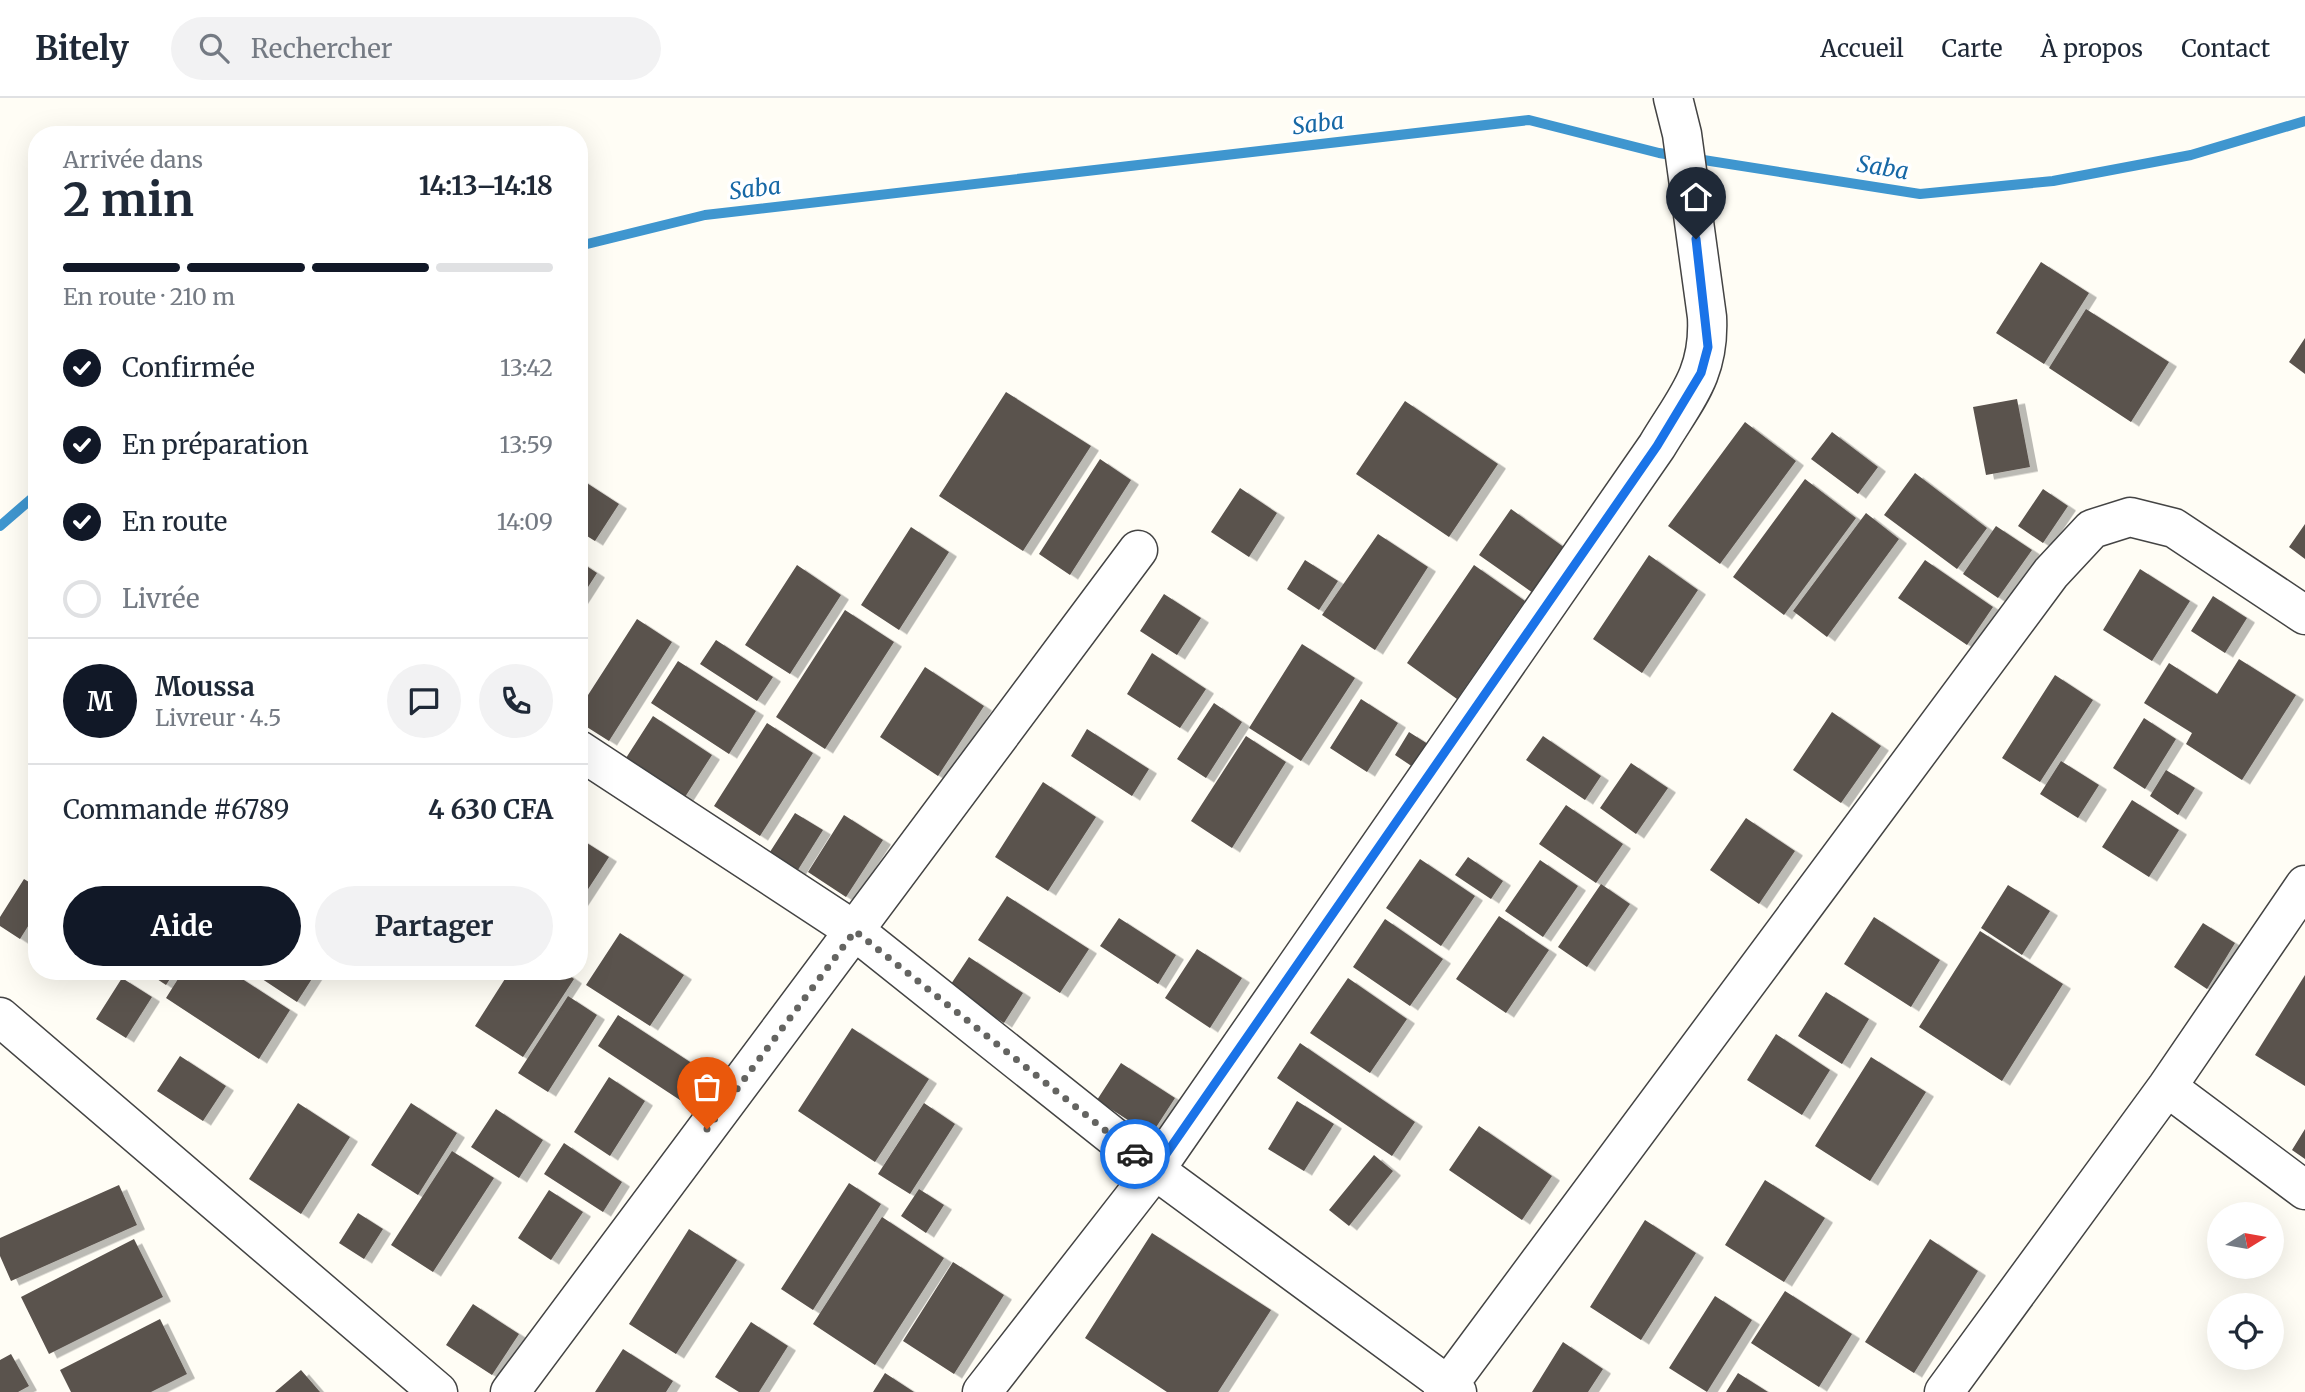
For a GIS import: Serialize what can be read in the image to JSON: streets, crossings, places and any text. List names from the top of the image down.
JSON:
{
  "water": ["Saba"],
  "north": "right",
  "page": {
    "header": "Bitely",
    "search": "Rechercher",
    "nav": [
      "Accueil",
      "Carte",
      "À propos",
      "Contact"
    ],
    "heading": ["2 min", "Arrivée dans", "14:13–14:18"],
    "panel": [
      "Moussa",
      "Livreur · 4.5",
      "Commande #6789",
      "4 630 CFA"
    ],
    "bar": "En route · 210 m",
    "list": [
      ["Confirmée", "13:42"],
      ["En préparation", "13:59"],
      ["En route", "14:09"],
      "Livrée"
    ],
    "round": "M",
    "buttons": ["Aide", "Partager"]
  }
}
